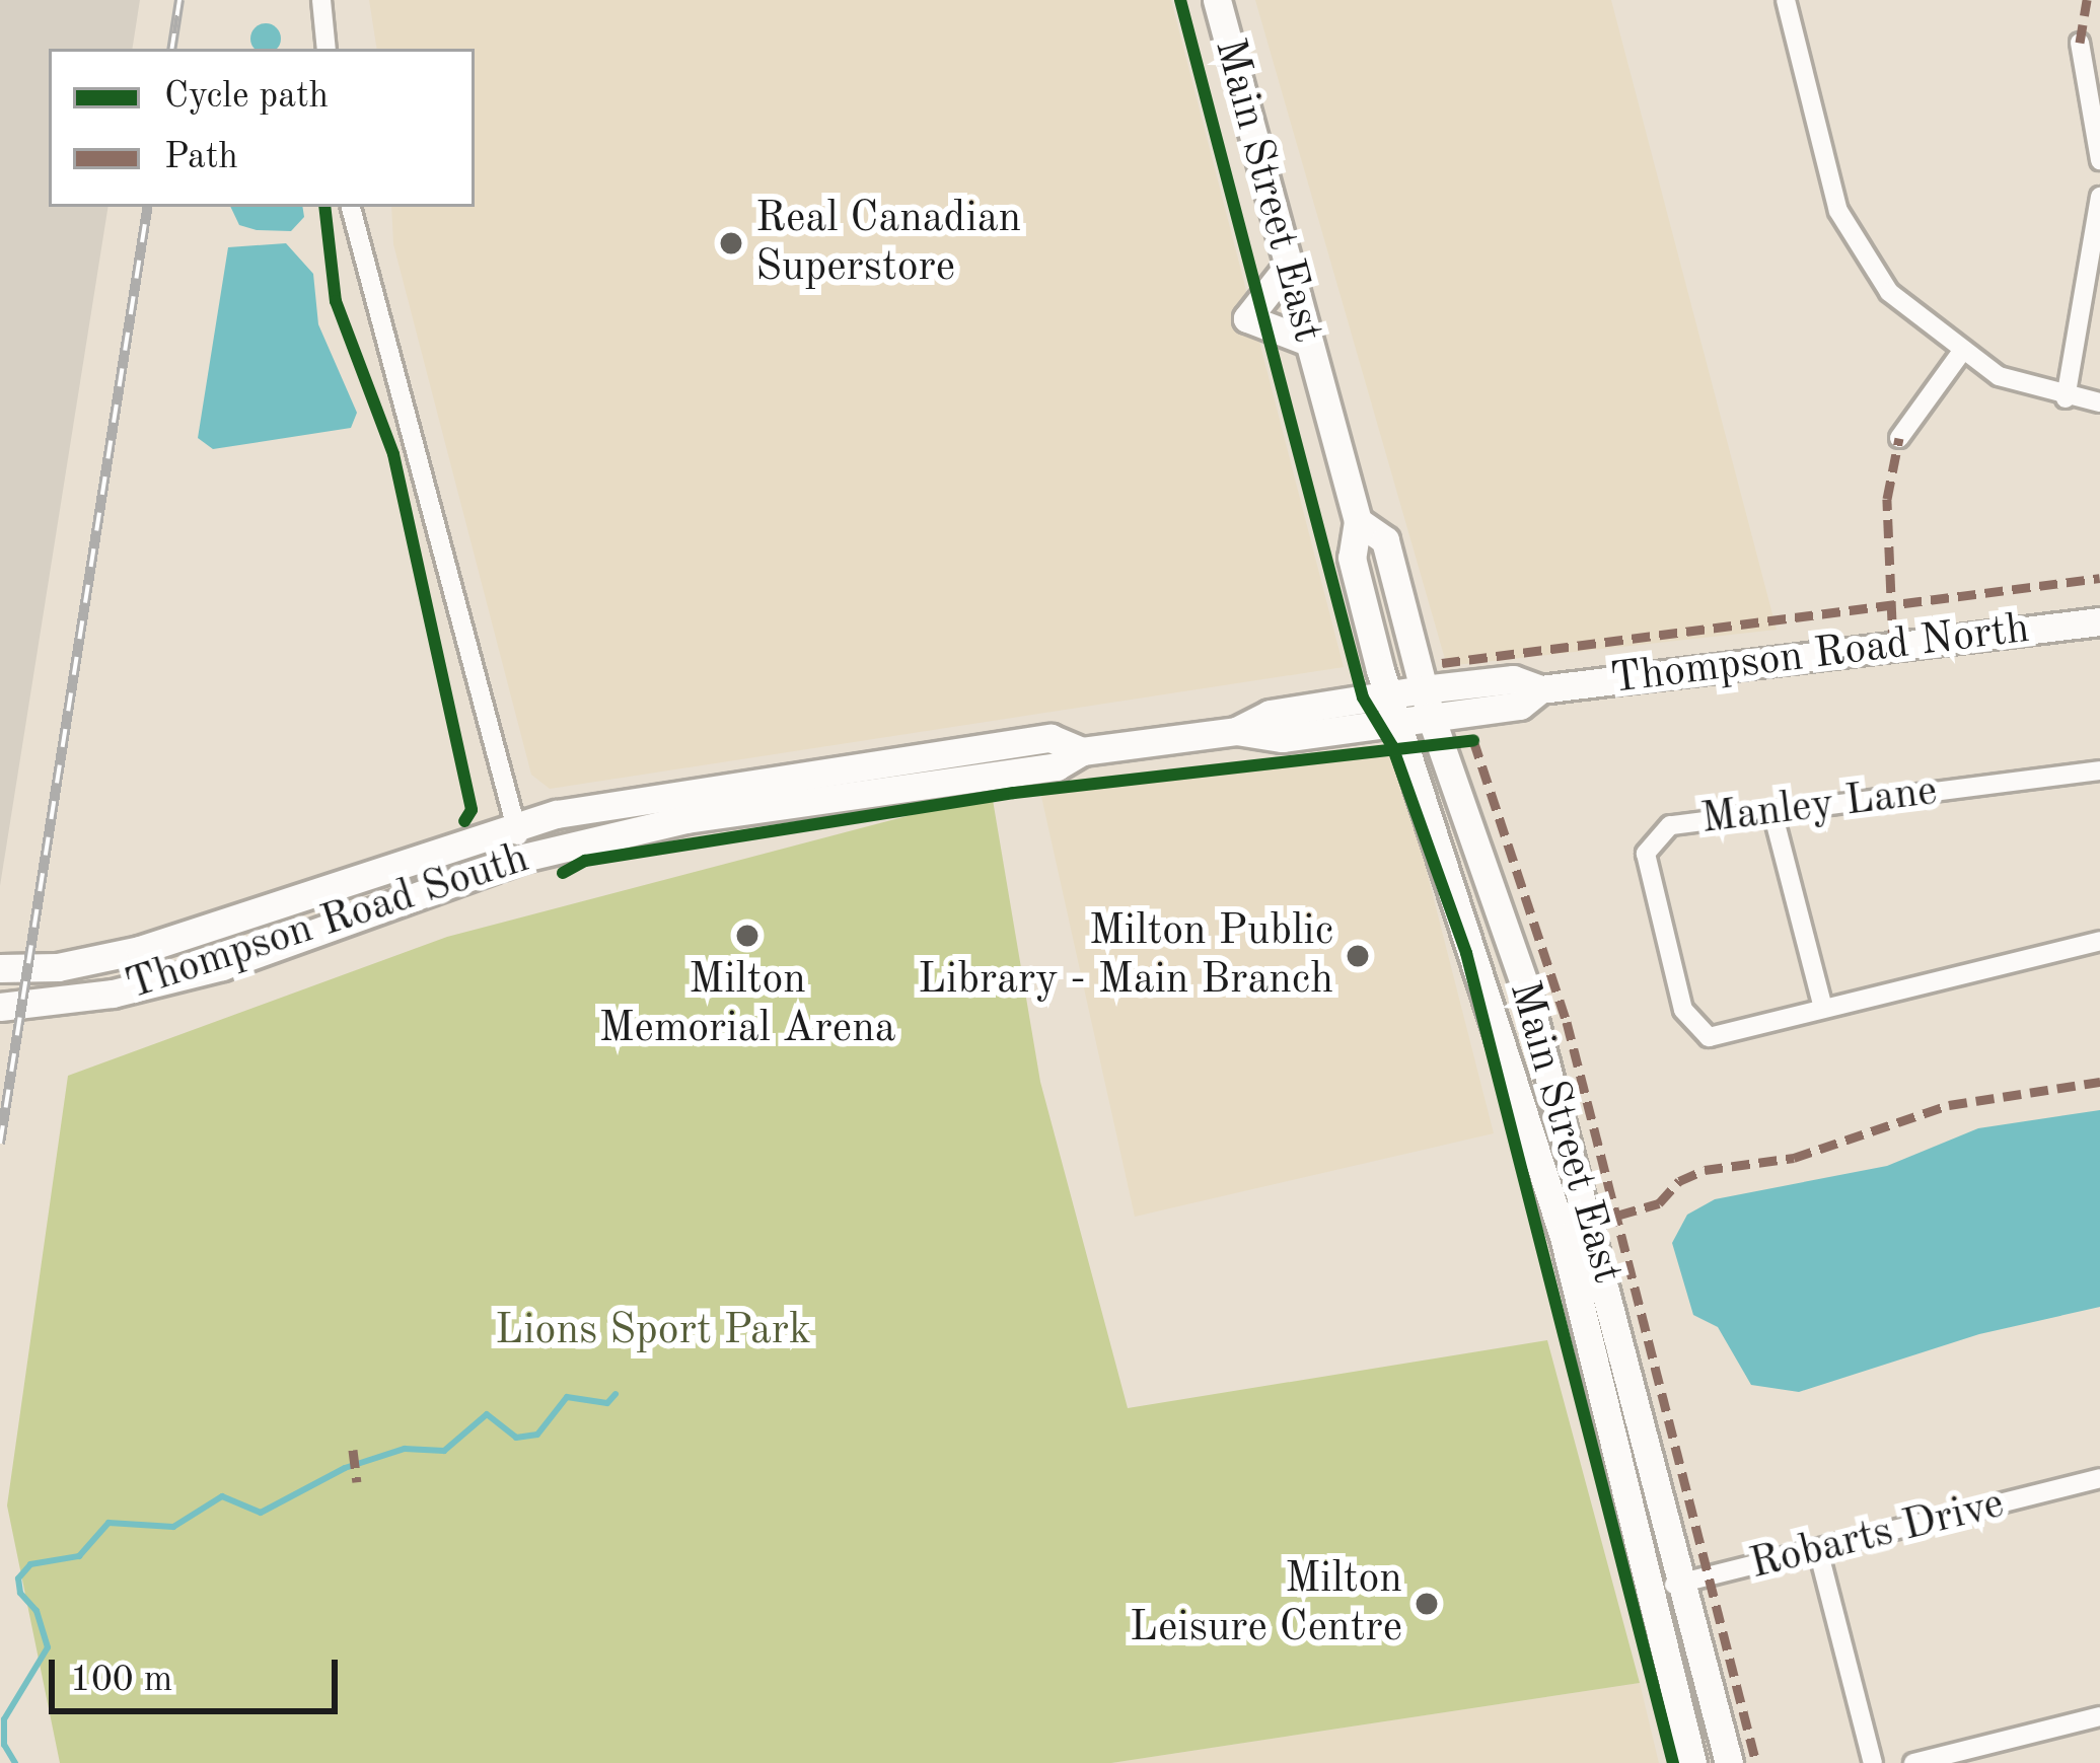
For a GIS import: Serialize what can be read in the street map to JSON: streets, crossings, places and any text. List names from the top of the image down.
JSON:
{
  "streets": {
    "main road": ["Main Street East", "Thompson Road North", "Thompson Road South"],
    "street": ["Manley Lane", "Robarts Drive"]
  },
  "crossings": [
    ["Main Street East", "Thompson Road North"],
    ["Main Street East", "Thompson Road South"],
    ["Main Street East", "Robarts Drive"],
    ["Thompson Road North", "Thompson Road South"]
  ],
  "parks": ["Lions Sport Park"],
  "places": [
    "Real Canadian Superstore",
    "Milton Memorial Arena",
    "Milton Public Library - Main Branch",
    "Milton Leisure Centre"
  ],
  "legend": ["Cycle path", "Path"],
  "scale_bar": "100 m"
}
